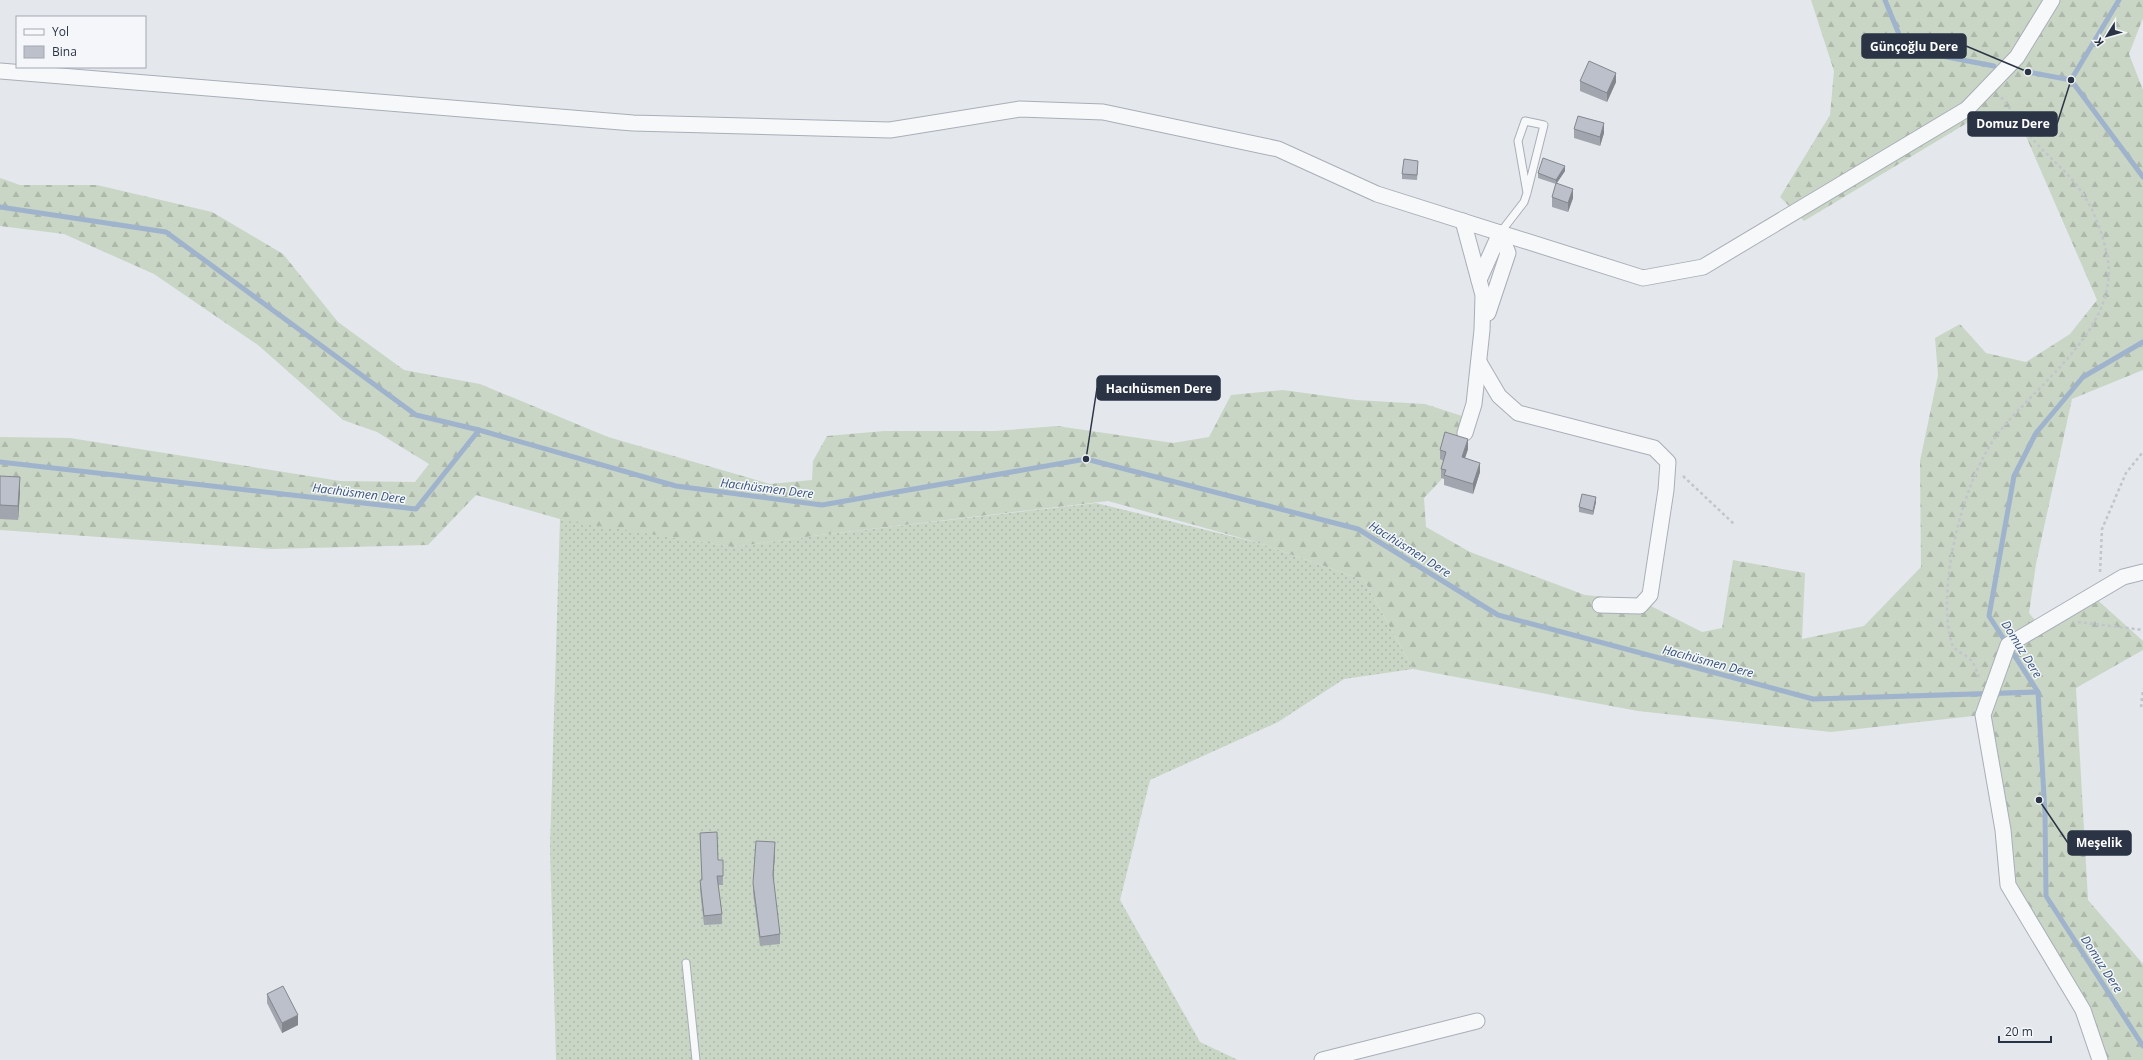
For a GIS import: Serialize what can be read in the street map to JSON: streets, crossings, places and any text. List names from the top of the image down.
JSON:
{
  "water": ["Hacıhüsmen Dere", "Domuz Dere"],
  "places": [
    "Günçoğlu Dere",
    "Domuz Dere",
    "Hacıhüsmen Dere",
    "Meşelik"
  ],
  "legend": ["Yol", "Bina"],
  "scale_bar": "20 m",
  "north": "bottom left"
}
